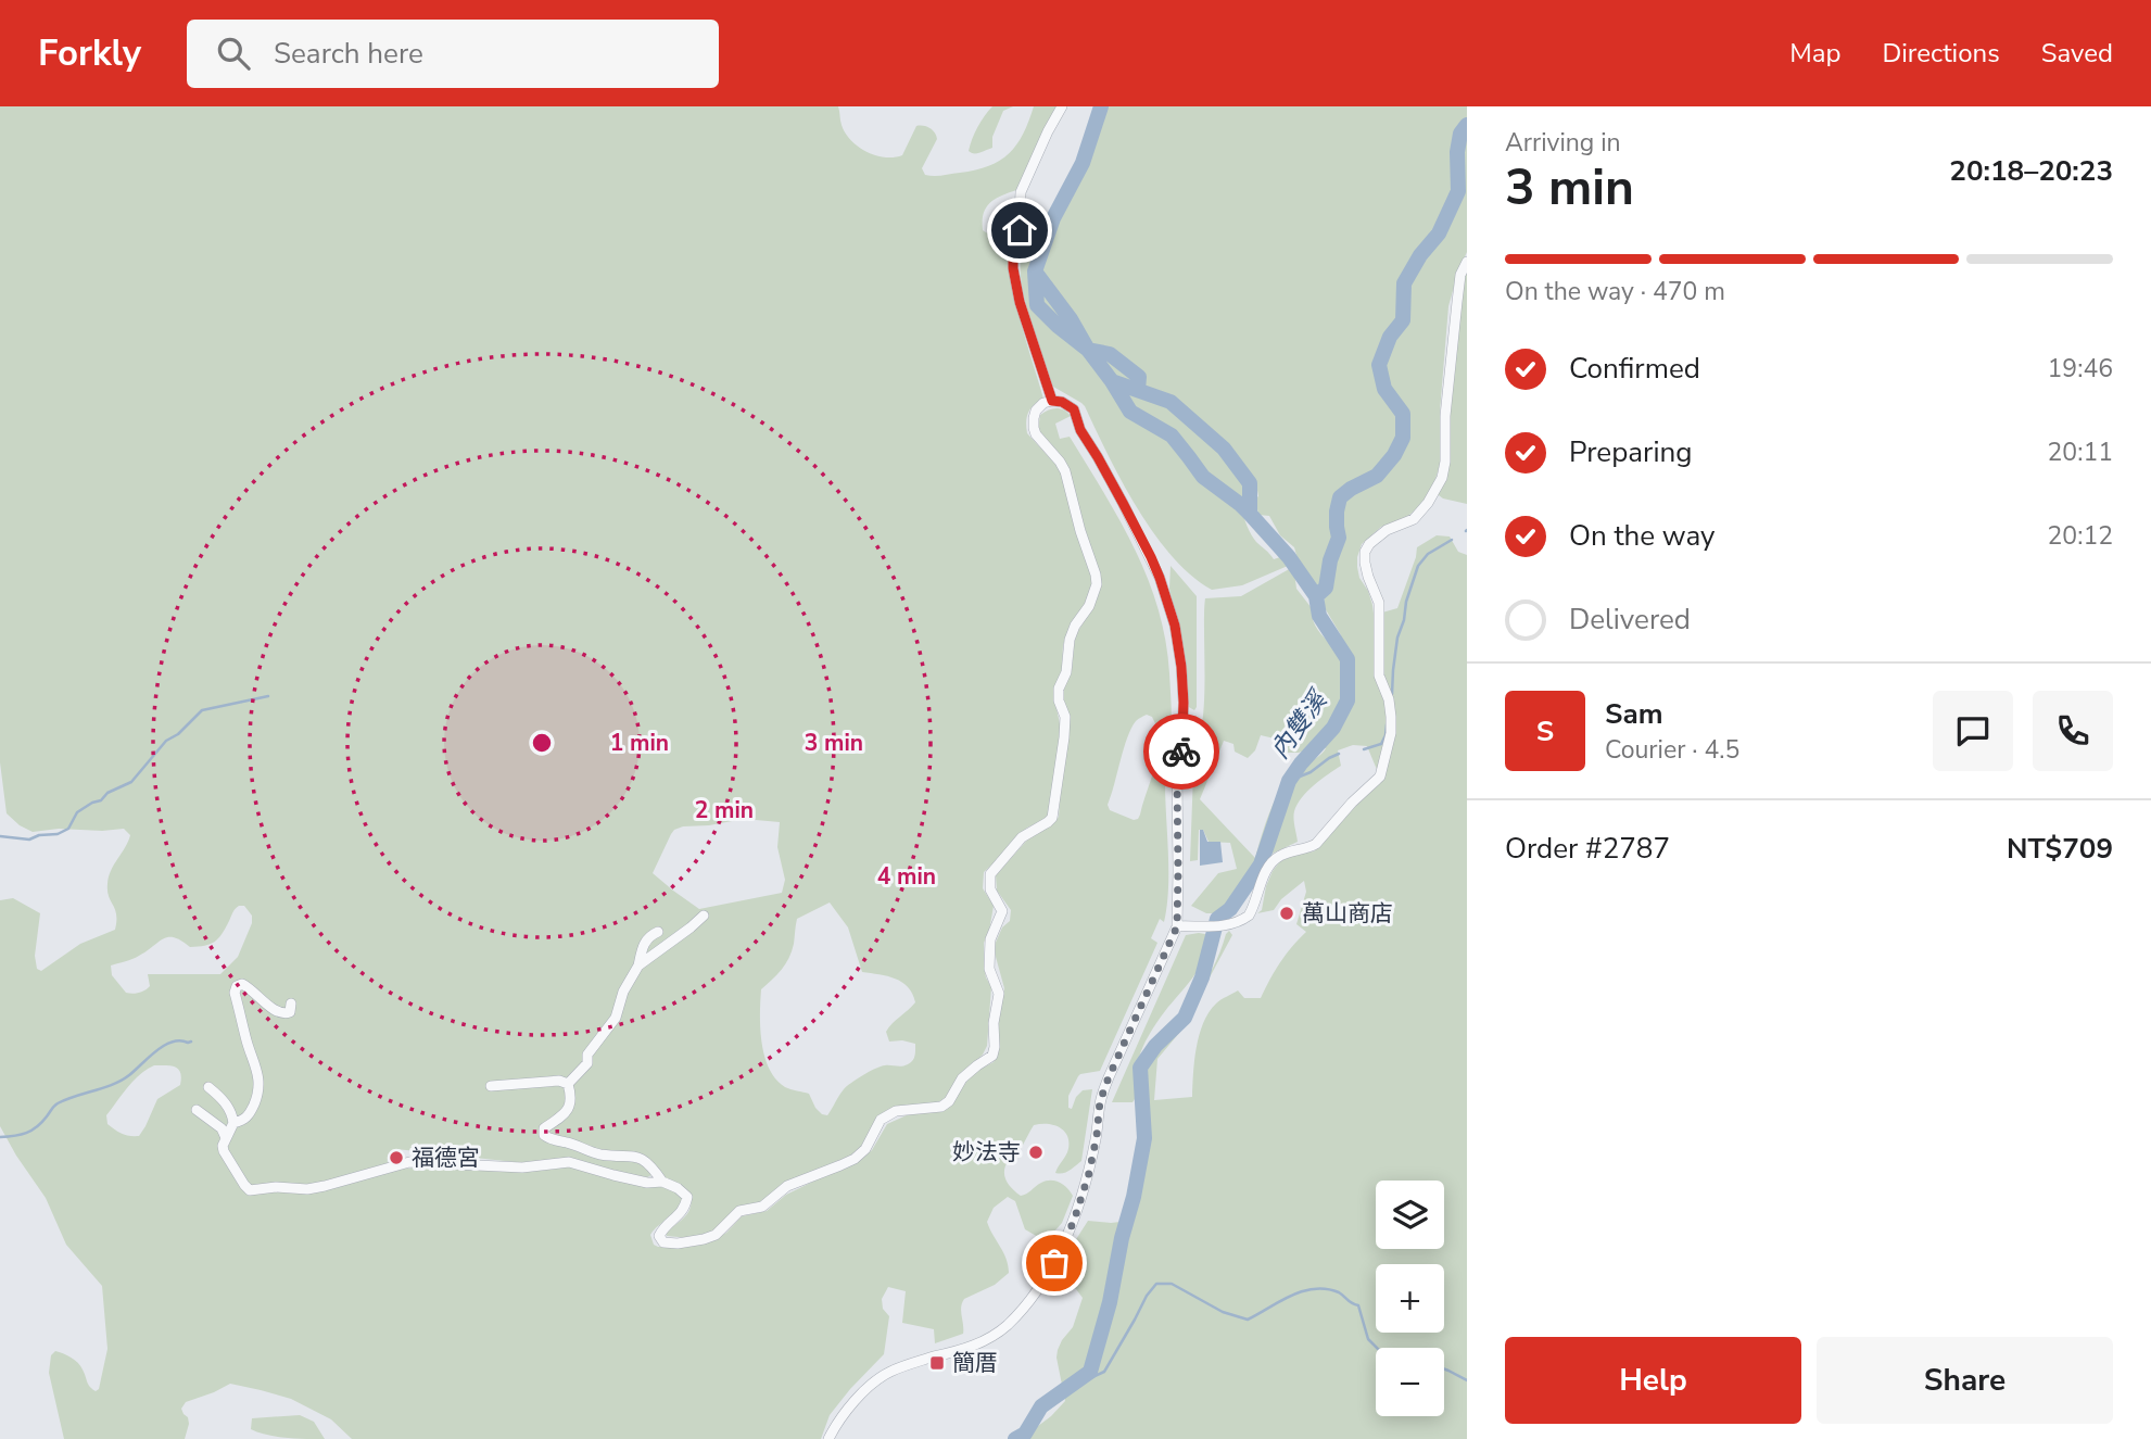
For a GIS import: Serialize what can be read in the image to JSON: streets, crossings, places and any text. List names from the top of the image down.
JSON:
{
  "water": ["內雙溪"],
  "places": {
    "other": ["萬山商店", "妙法寺", "福德宮"],
    "transit": ["簡厝"]
  },
  "page": {
    "header": "Forkly",
    "search": "Search here",
    "nav": ["Map", "Directions", "Saved"],
    "heading": ["3 min", "Arriving in", "20:18–20:23"],
    "panel": [
      "Sam",
      "Courier · 4.5",
      "Order #2787",
      "NT$709"
    ],
    "bar": "On the way · 470 m",
    "list": [
      ["Confirmed", "19:46"],
      ["Preparing", "20:11"],
      ["On the way", "20:12"],
      "Delivered"
    ],
    "round": "S",
    "map_buttons": ["+", "−"],
    "buttons": ["Help", "Share"]
  },
  "rings": [
    "1 min",
    "3 min",
    "2 min",
    "4 min"
  ]
}
